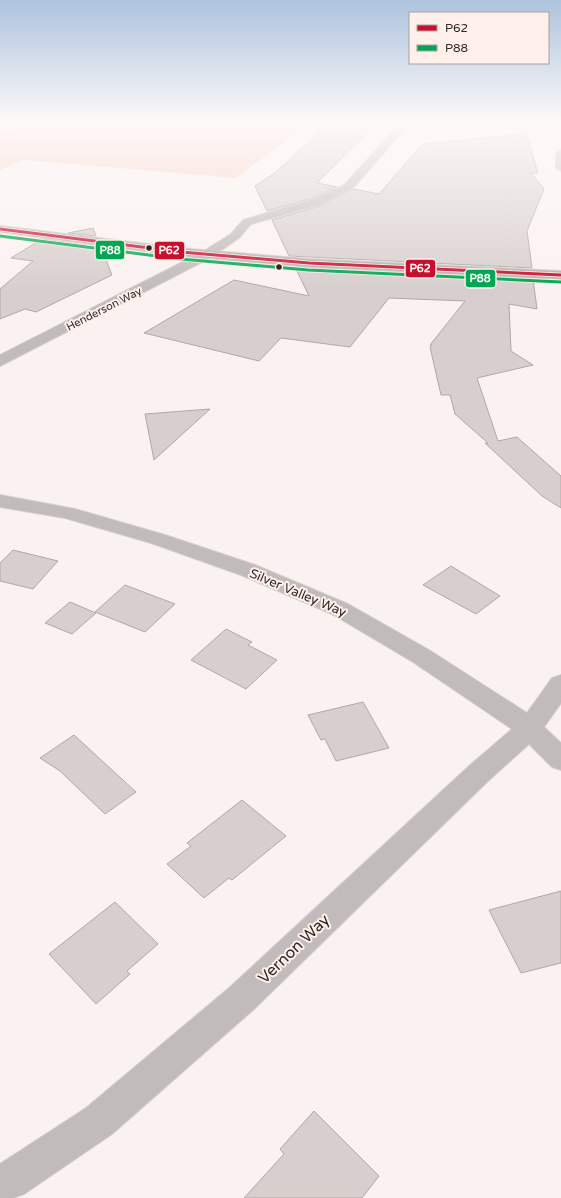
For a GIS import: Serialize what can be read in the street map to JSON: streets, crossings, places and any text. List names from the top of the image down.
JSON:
{
  "streets": {
    "street": ["Henderson Way", "Silver Valley Way", "Vernon Way"]
  },
  "crossings": [
    ["Silver Valley Way", "Vernon Way"]
  ],
  "lines": ["transit line P62", "transit line P88"],
  "legend": ["P62", "P88"]
}
